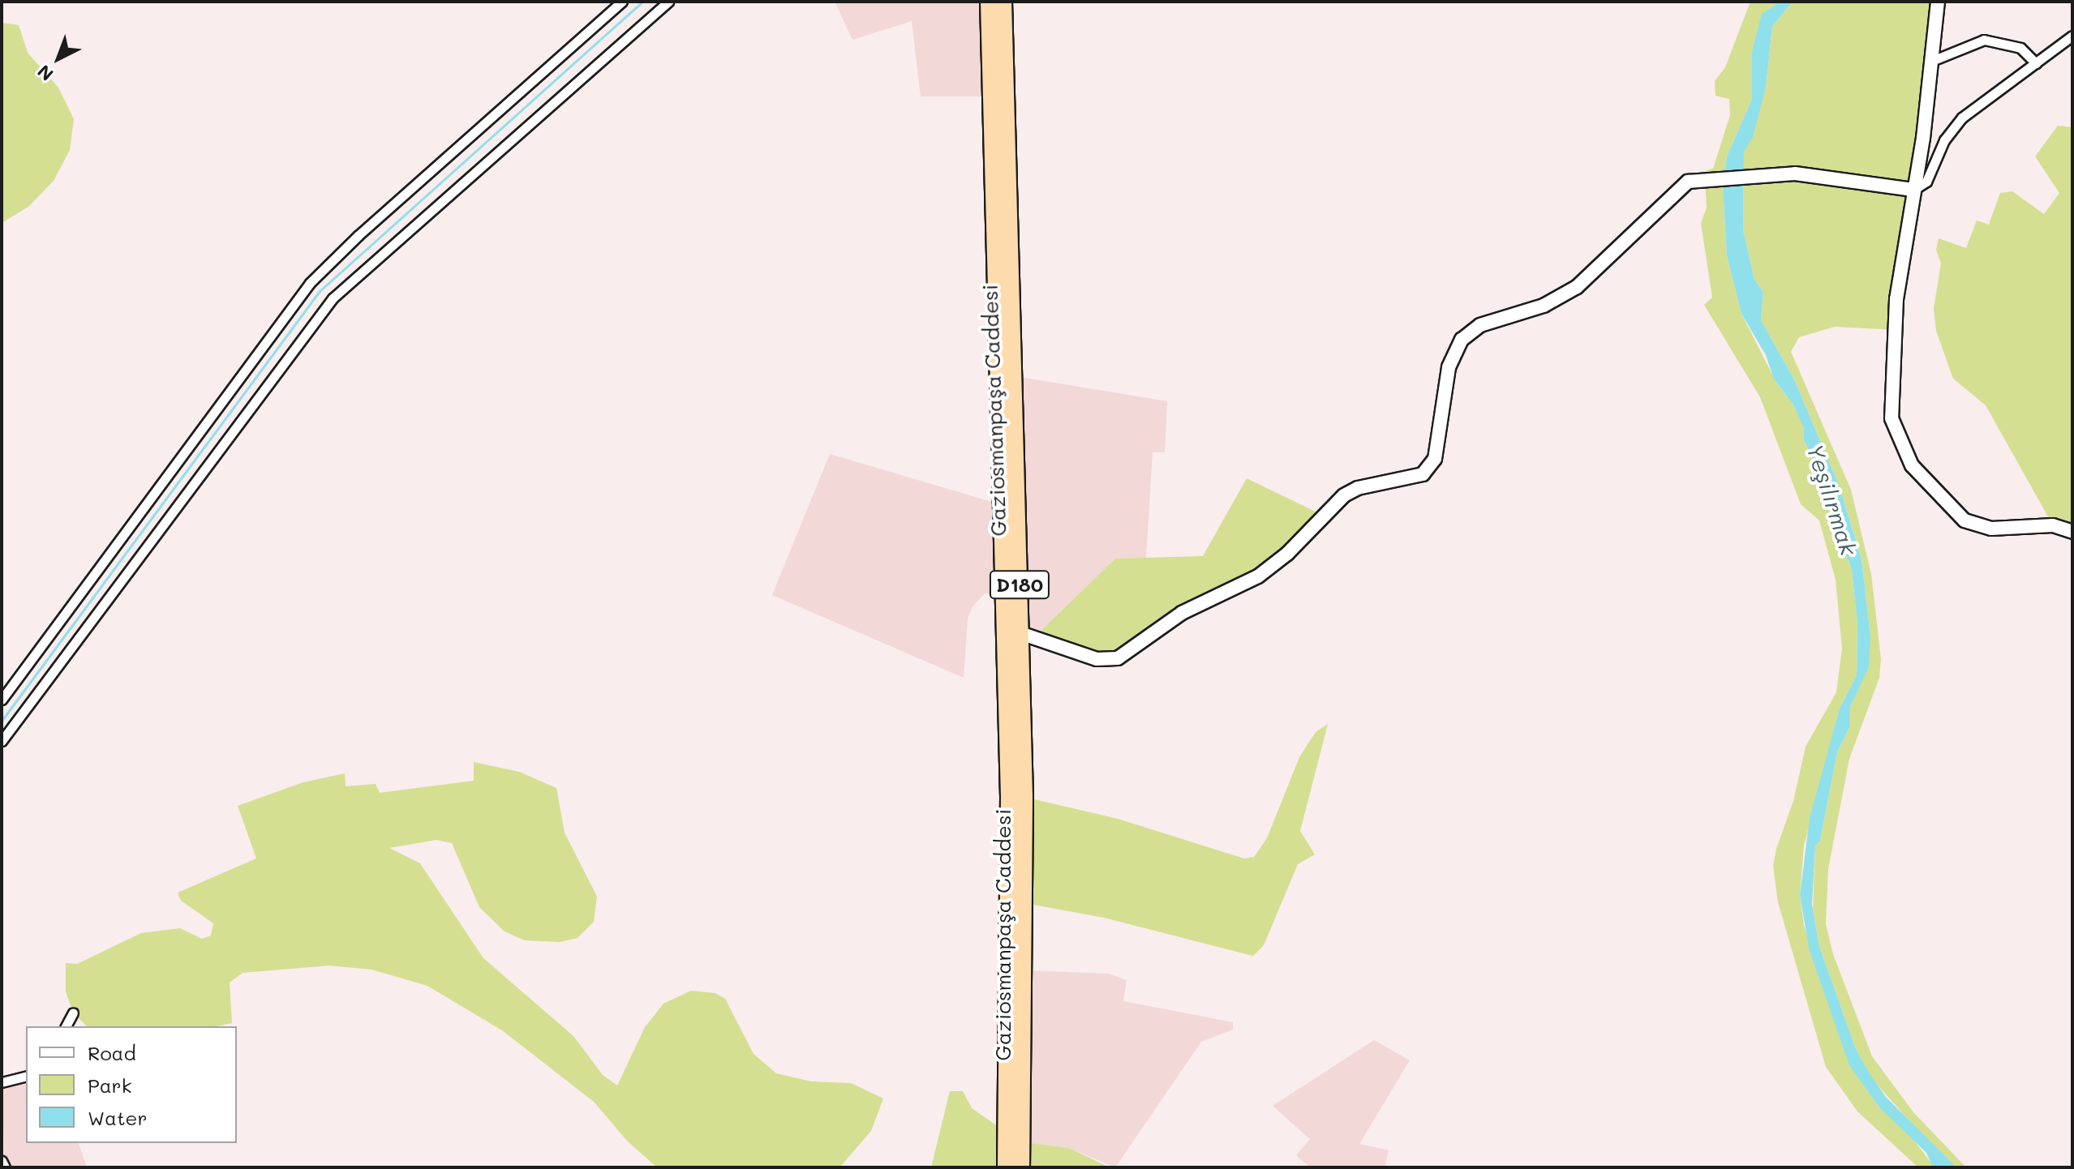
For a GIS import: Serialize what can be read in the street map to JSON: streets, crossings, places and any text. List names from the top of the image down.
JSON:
{
  "streets": {
    "highway": ["Gaziosmanpaşa Caddesi", "D180"]
  },
  "water": ["Yeşilırmak"],
  "legend": ["Road", "Park", "Water"],
  "north": "bottom left"
}
